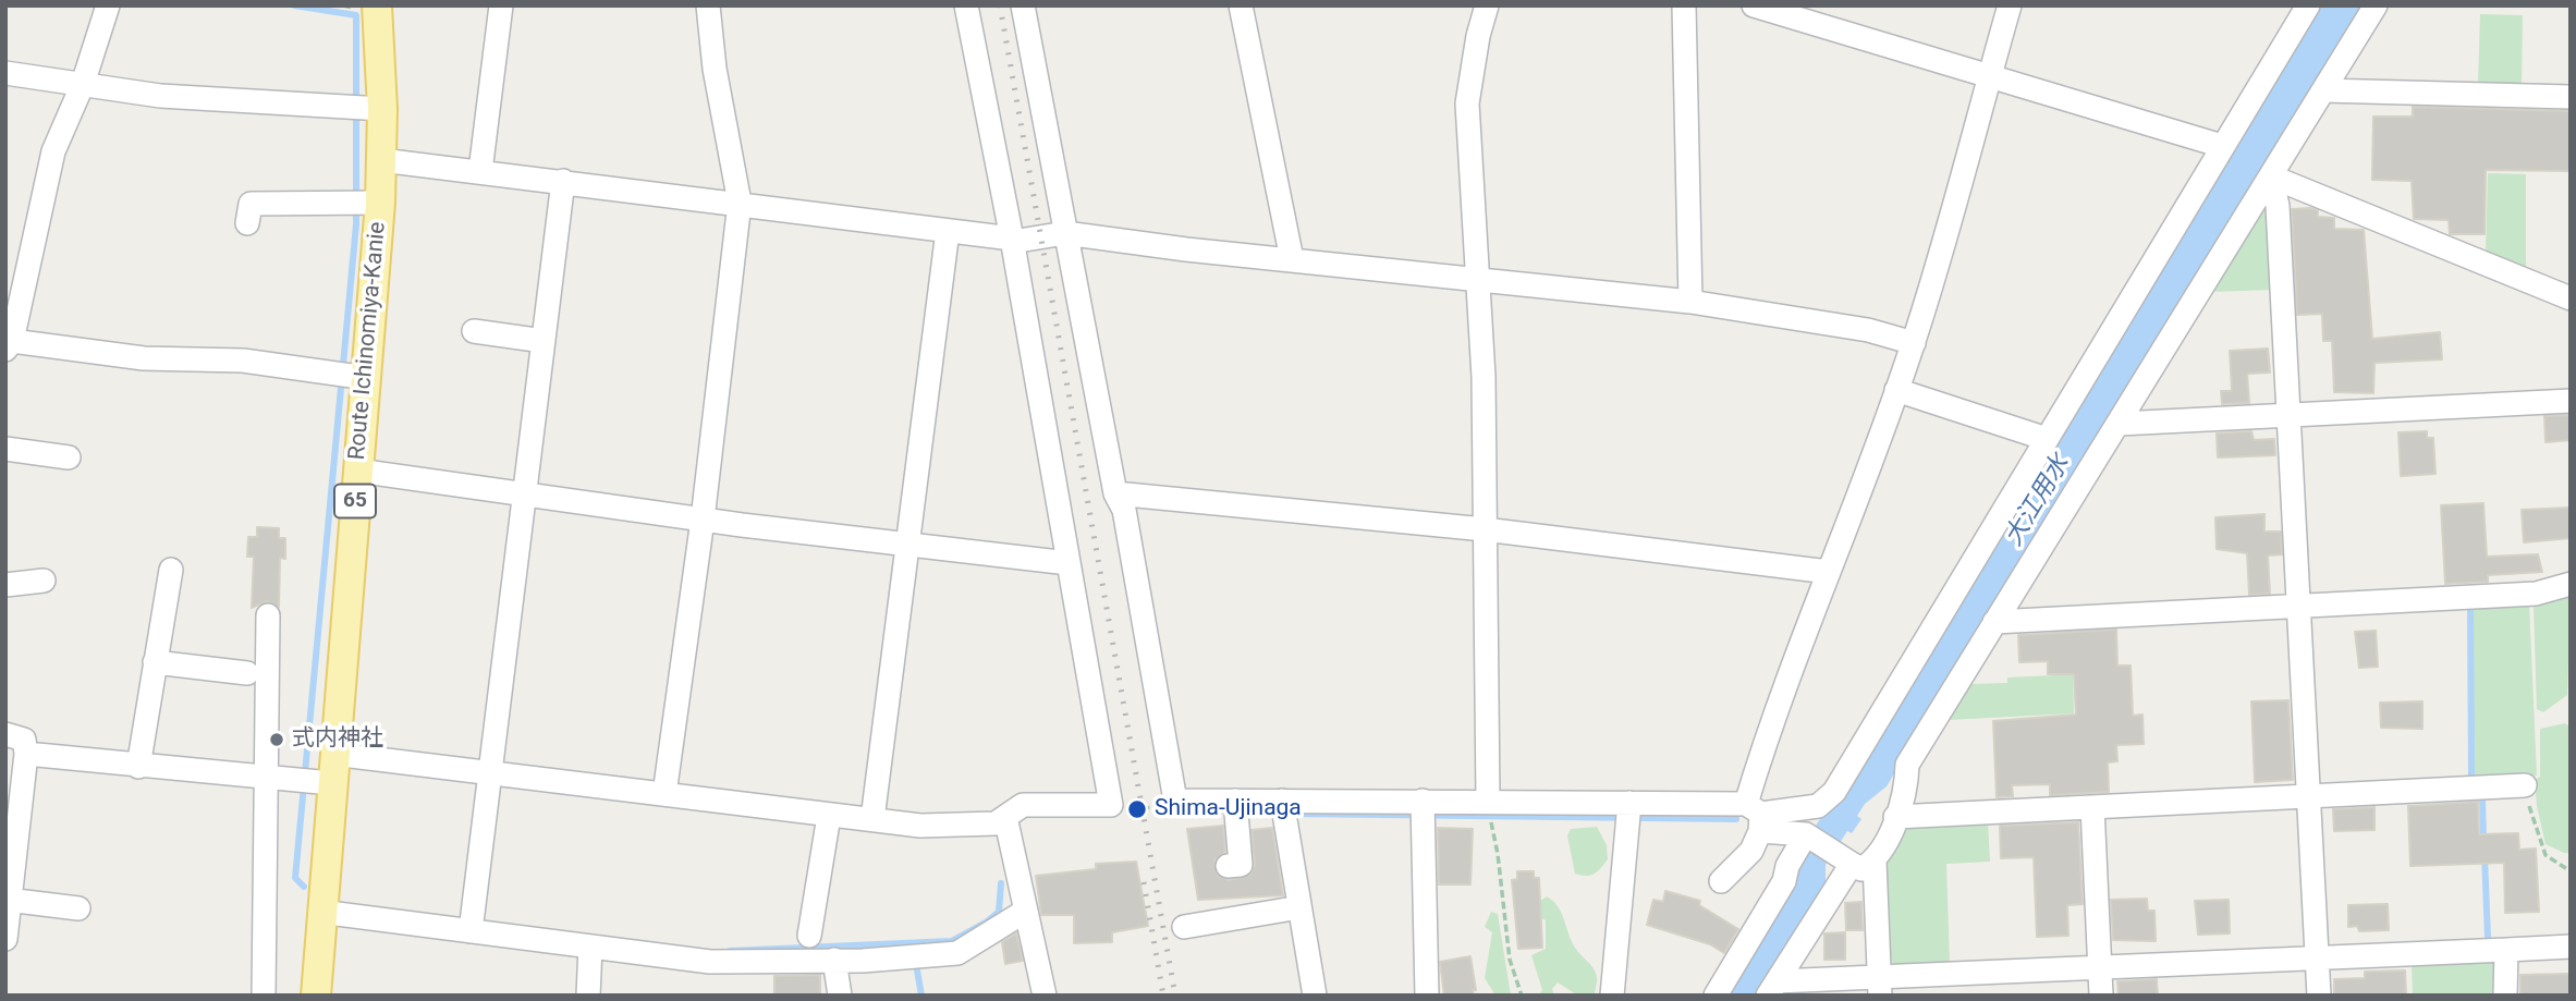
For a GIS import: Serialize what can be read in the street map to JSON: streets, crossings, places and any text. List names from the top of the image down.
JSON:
{
  "streets": {
    "main road": ["Route Ichinomiya-Kanie", "65"]
  },
  "water": ["大江用水"],
  "places": ["式内神社", "Shima-Ujinaga"]
}
